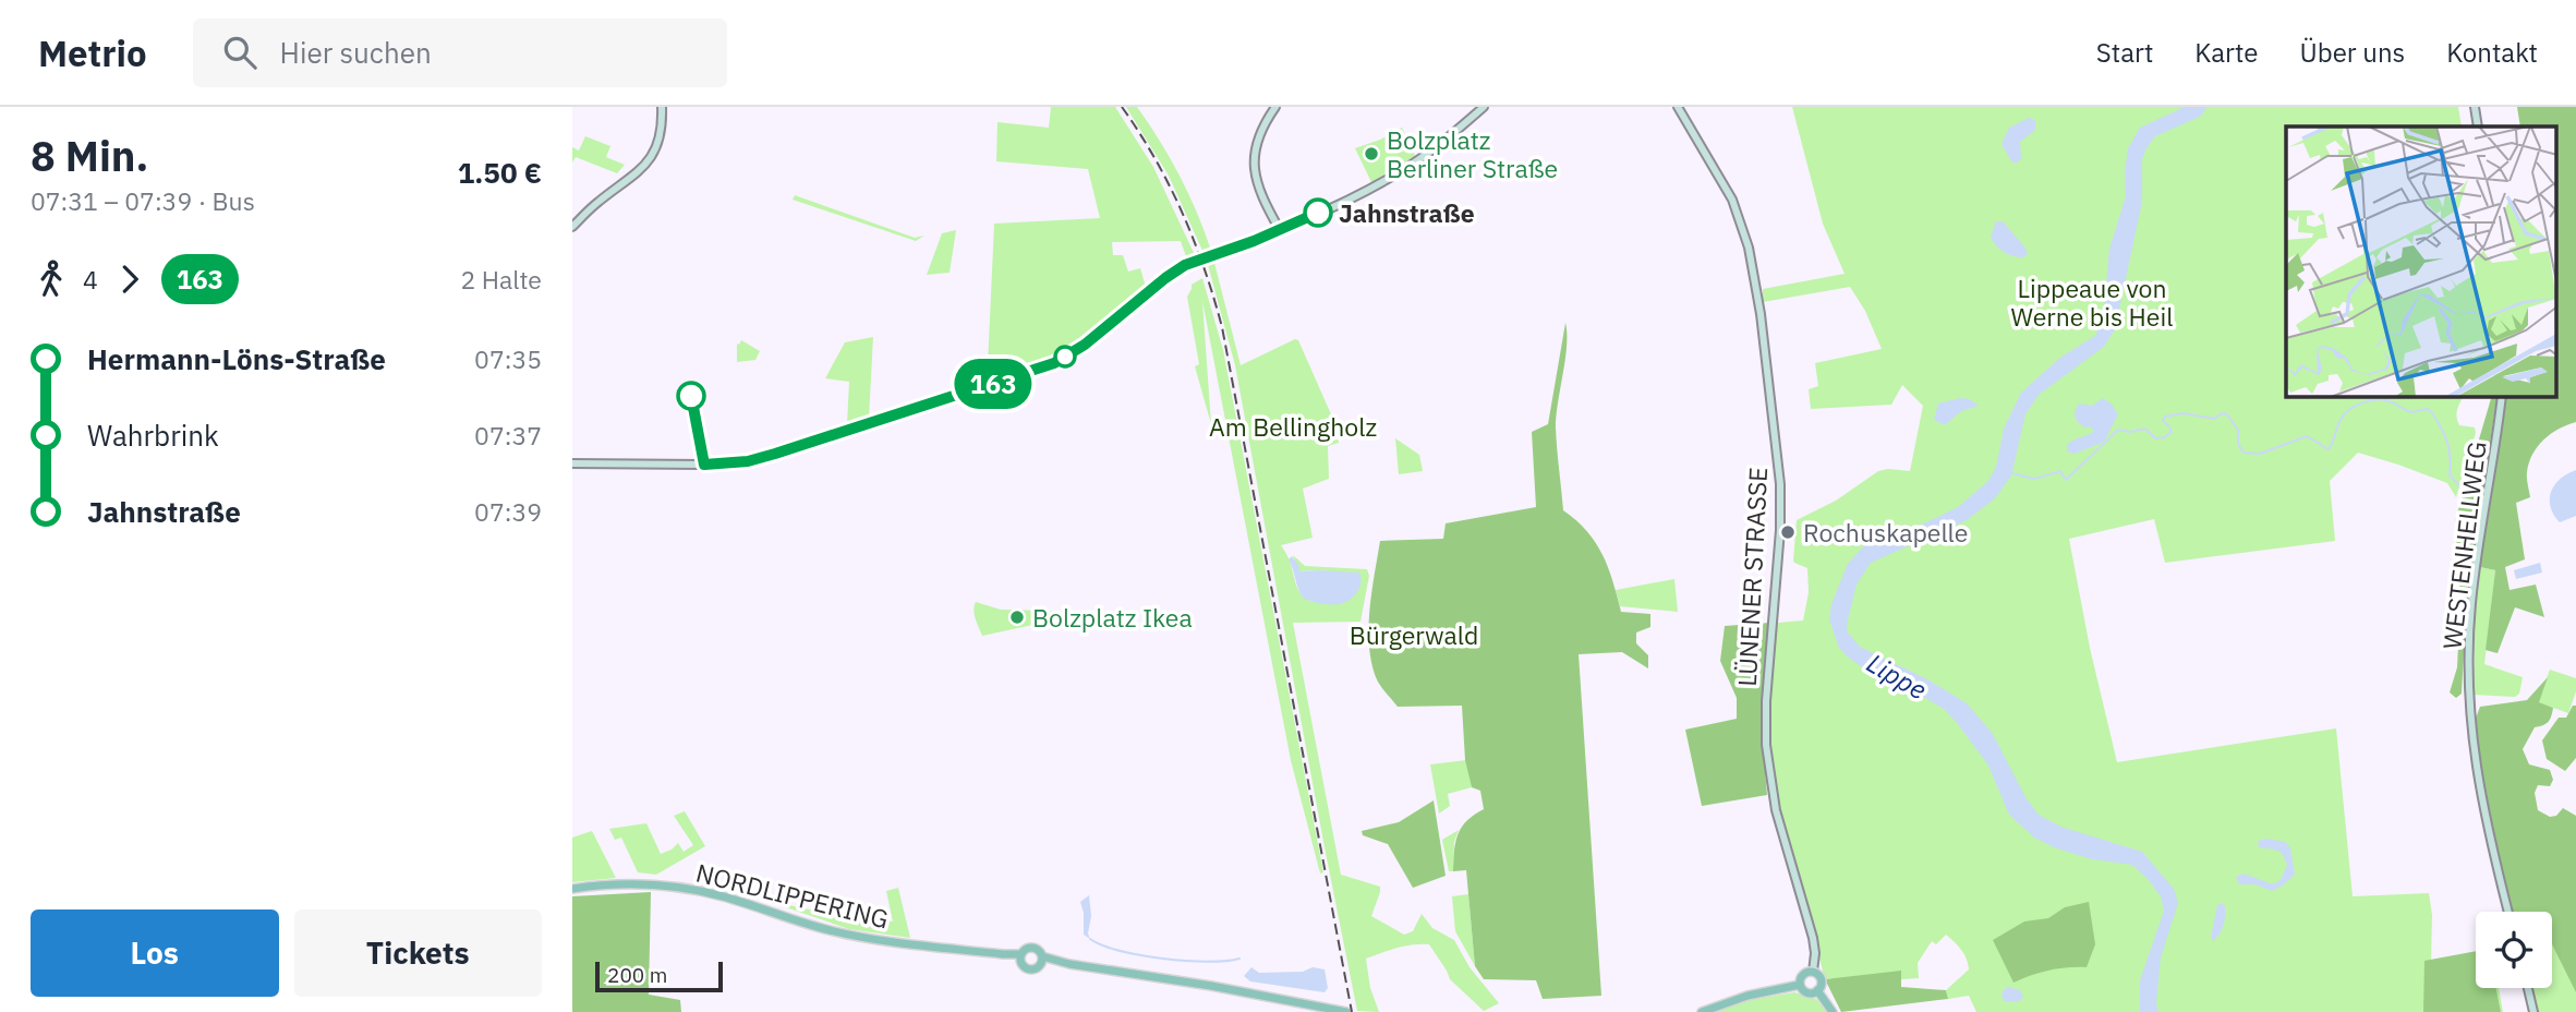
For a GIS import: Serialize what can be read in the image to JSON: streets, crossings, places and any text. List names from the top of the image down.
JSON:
{
  "streets": {
    "main road": ["WESTENHELLWEG", "LÜNENER STRASSE", "NORDLIPPERING"]
  },
  "water": ["Lippe"],
  "parks": ["Lippeaue von Werne bis Heil", "Am Bellingholz", "Bürgerwald"],
  "places": [
    "Bolzplatz Berliner Straße",
    "Jahnstraße",
    "Rochuskapelle",
    "Bolzplatz Ikea"
  ],
  "lines": ["bus line 163"],
  "scale_bar": "200 m",
  "page": {
    "header": "Metrio",
    "search": "Hier suchen",
    "nav": [
      "Start",
      "Karte",
      "Über uns",
      "Kontakt"
    ],
    "heading": ["8 Min.", "07:31 – 07:39 · Bus", "1.50 €"],
    "on_map": "163",
    "legs": ["4", "163", "2 Halte"],
    "list": [
      {
        "name": "Hermann-Löns-Straße",
        "value": "07:35"
      },
      {
        "name": "Wahrbrink",
        "value": "07:37"
      },
      {
        "name": "Jahnstraße",
        "value": "07:39"
      }
    ],
    "buttons": ["Los", "Tickets"],
    "scale": "200 m"
  }
}
